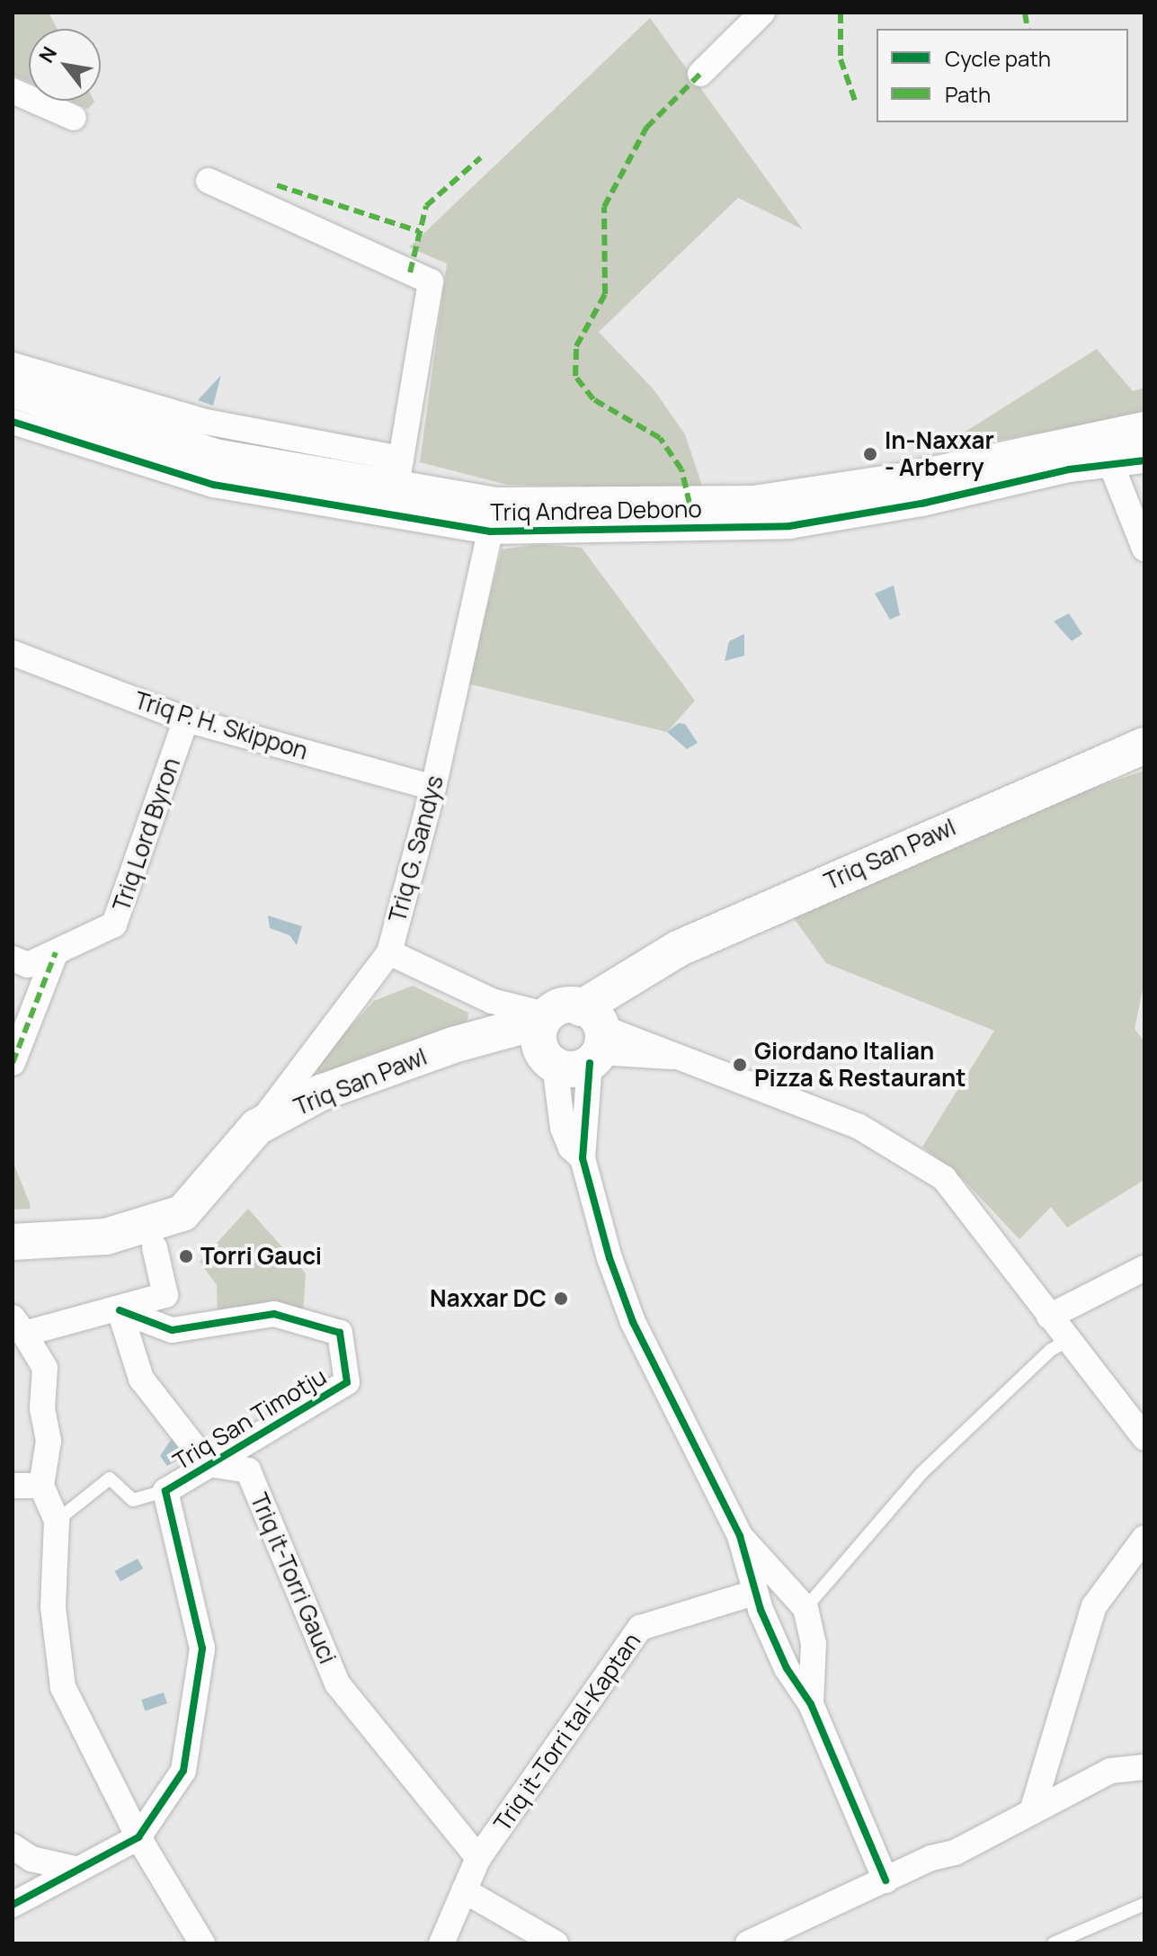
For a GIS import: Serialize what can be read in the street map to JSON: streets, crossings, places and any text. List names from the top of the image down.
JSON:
{
  "streets": {
    "main road": ["Triq Andrea Debono", "Triq San Pawl"],
    "street": [
      "Triq P. H. Skippon",
      "Triq Lord Byron",
      "Triq G. Sandys",
      "Triq San Timotju",
      "Triq it-Torri Gauci",
      "Triq it-Torri tal-Kaptan"
    ]
  },
  "crossings": [
    ["Triq Andrea Debono", "Triq G. Sandys"],
    ["Triq P. H. Skippon", "Triq Lord Byron"],
    ["Triq P. H. Skippon", "Triq G. Sandys"],
    ["Triq G. Sandys", "Triq San Pawl"],
    ["Triq San Timotju", "Triq it-Torri Gauci"],
    ["Triq it-Torri Gauci", "Triq it-Torri tal-Kaptan"]
  ],
  "places": [
    "In-Naxxar - Arberry",
    "Giordano Italian Pizza & Restaurant",
    "Torri Gauci",
    "Naxxar DC"
  ],
  "legend": ["Cycle path", "Path"],
  "north": "top left"
}
